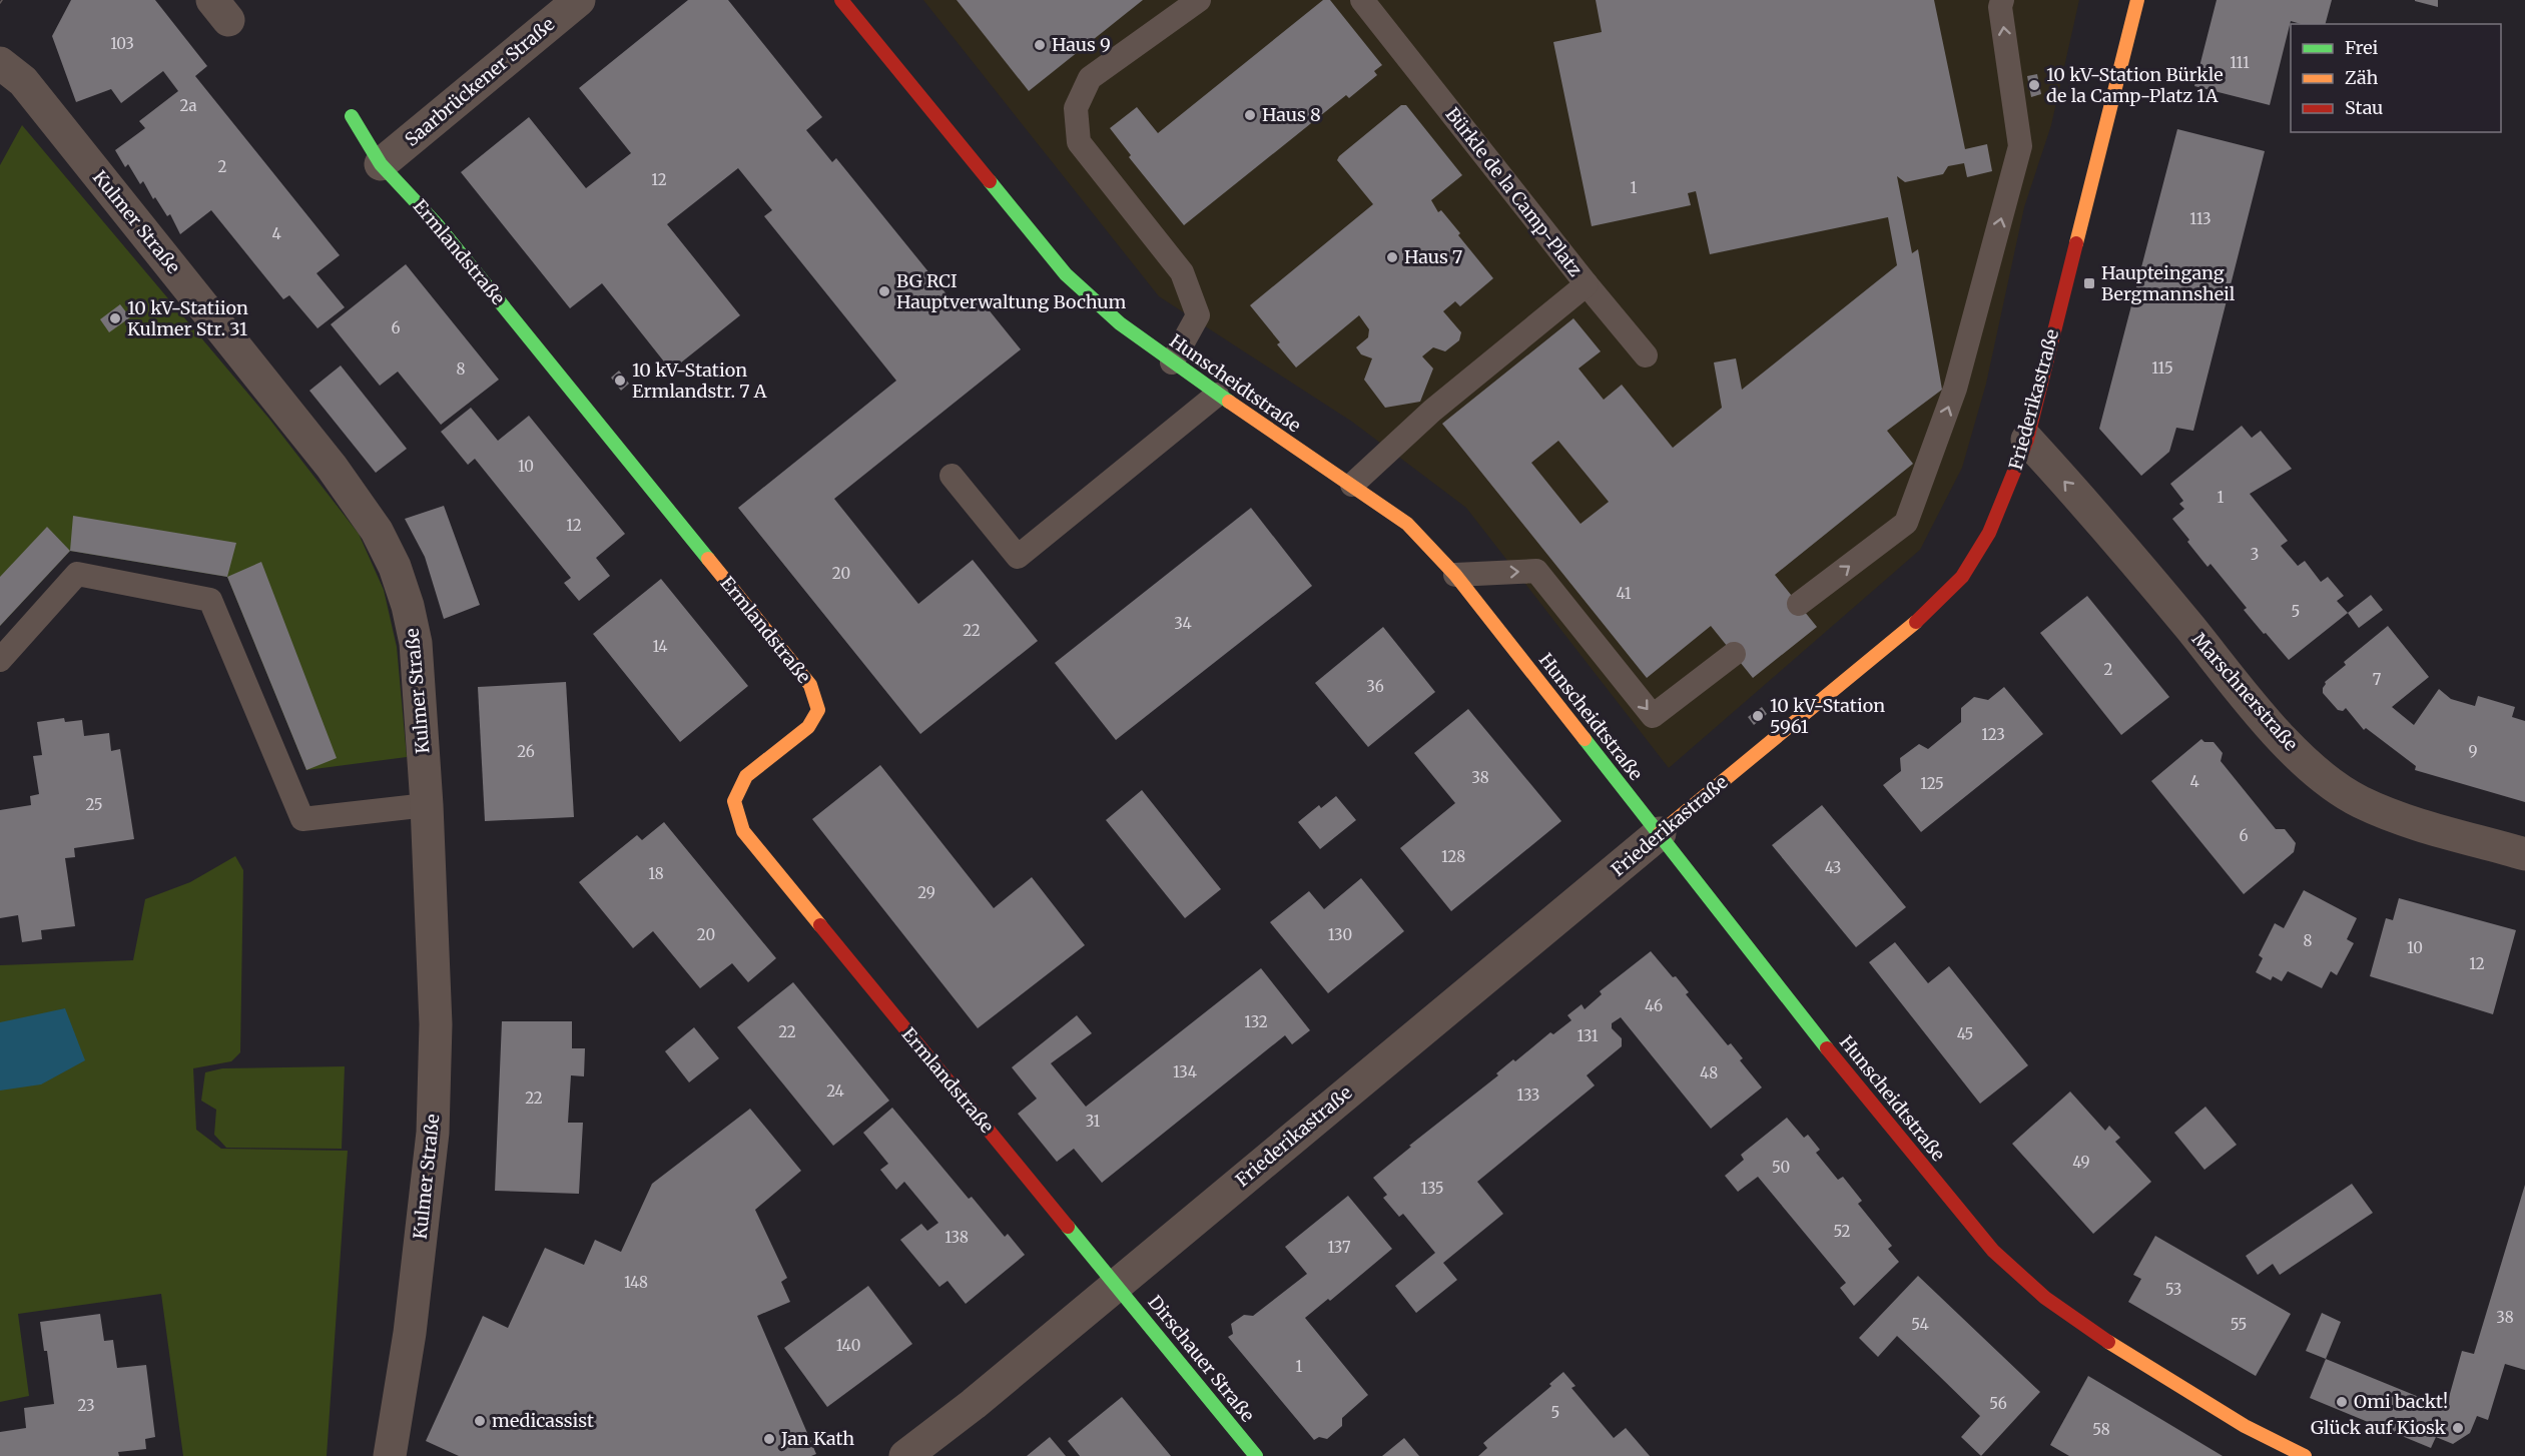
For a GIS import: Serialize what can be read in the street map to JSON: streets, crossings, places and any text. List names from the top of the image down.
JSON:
{
  "streets": {
    "street": [
      "Saarbrückener Straße",
      "Kulmer Straße",
      "Ermlandstraße",
      "Hunscheidtstraße",
      "Friederikastraße",
      "Marschnerstraße",
      "Dirschauer Straße"
    ],
    "lane": ["Bürkle de la Camp-Platz"]
  },
  "crossings": [
    ["Saarbrückener Straße", "Ermlandstraße"],
    ["Bürkle de la Camp-Platz", "Hunscheidtstraße"],
    ["Ermlandstraße", "Friederikastraße"],
    ["Ermlandstraße", "Dirschauer Straße"],
    ["Hunscheidtstraße", "Friederikastraße"],
    ["Friederikastraße", "Marschnerstraße"],
    ["Friederikastraße", "Dirschauer Straße"]
  ],
  "one_way": ["Marschnerstraße"],
  "places": {
    "other": [
      "Haus 9",
      "10 kV-Station Bürkle de la Camp-Platz 1A",
      "Haus 8",
      "Haus 7",
      "BG RCI Hauptverwaltung Bochum",
      "10 kV-Statiion Kulmer Str. 31",
      "10 kV-Station Ermlandstr. 7 A",
      "10 kV-Station 5961",
      "Omi backt!",
      "medicassist",
      "Glück auf Kiosk",
      "Jan Kath"
    ],
    "transit": ["Haupteingang Bergmannsheil"]
  },
  "house_numbers": [
    "103",
    "111",
    "2a",
    "2",
    "12",
    "1",
    "113",
    "4",
    "6",
    "115",
    "8",
    "10",
    "1",
    "12",
    "3",
    "20",
    "41",
    "5",
    "34",
    "22",
    "14",
    "2",
    "7",
    "36",
    "123",
    "26",
    "9",
    "38",
    "4",
    "125",
    "25",
    "6",
    "128",
    "43",
    "18",
    "29",
    "20",
    "130",
    "8",
    "10",
    "12",
    "46",
    "132",
    "22",
    "45",
    "131",
    "134",
    "48",
    "24",
    "133",
    "22",
    "31",
    "49",
    "50",
    "135",
    "52",
    "138",
    "137",
    "148",
    "53",
    "38",
    "54",
    "55",
    "140",
    "1",
    "56",
    "23",
    "5",
    "58"
  ],
  "legend": ["Frei", "Zäh", "Stau"]
}
